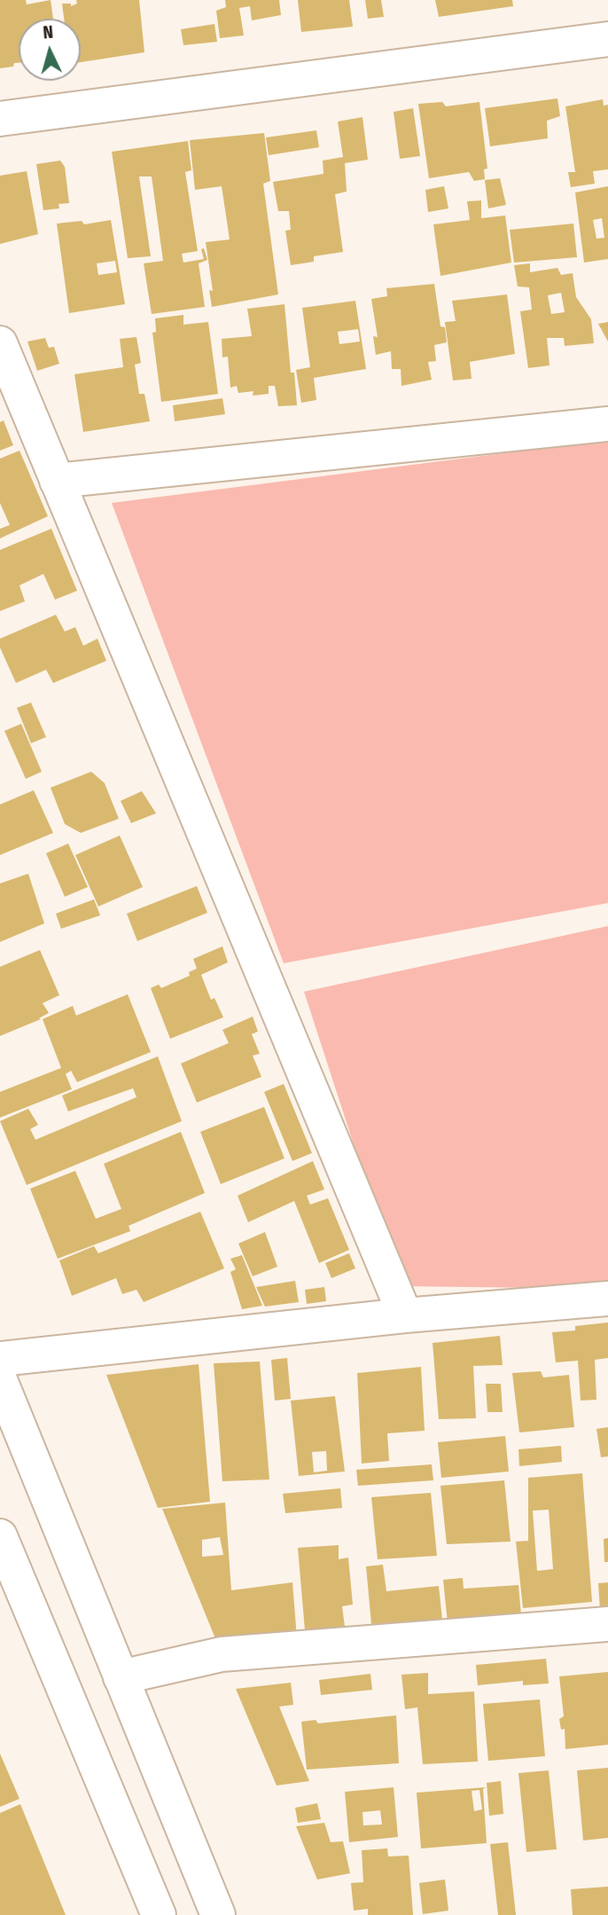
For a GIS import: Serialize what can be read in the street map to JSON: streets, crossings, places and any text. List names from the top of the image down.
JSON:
{
  "north": "top"
}
